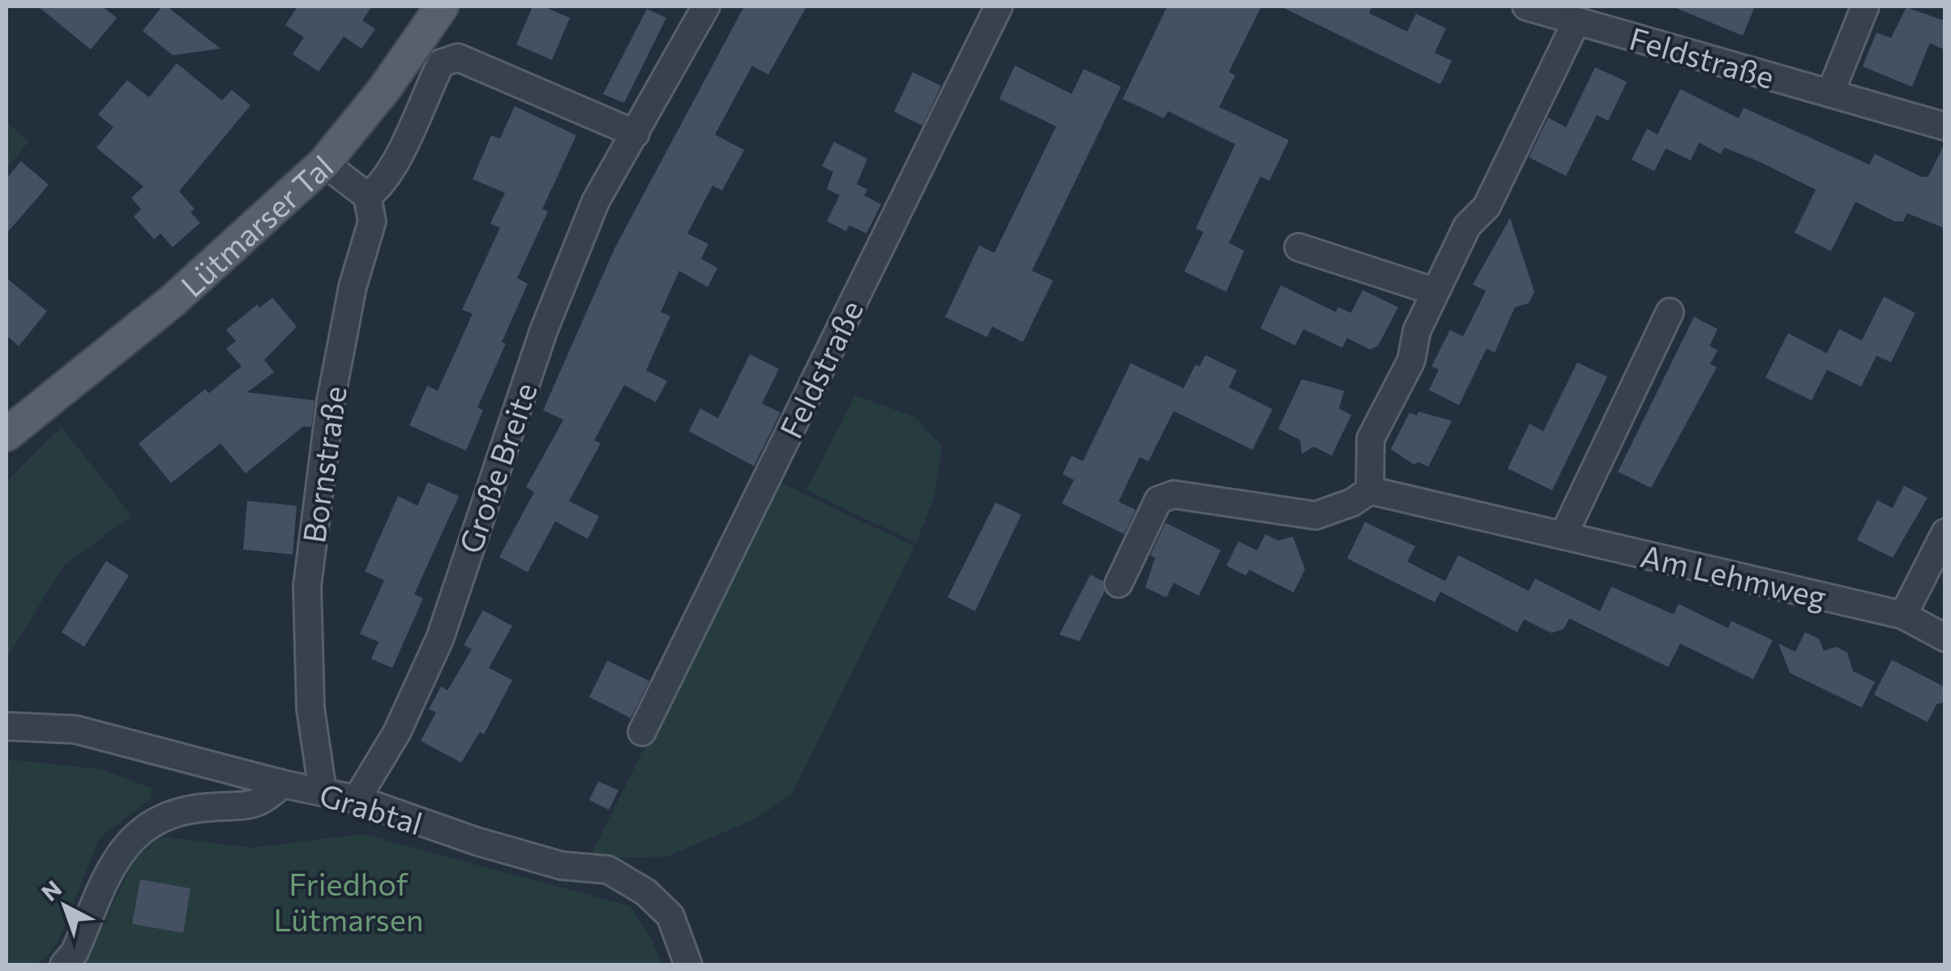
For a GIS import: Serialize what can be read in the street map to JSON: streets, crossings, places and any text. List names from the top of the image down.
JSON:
{
  "streets": {
    "main road": ["Lütmarser Tal"],
    "street": [
      "Feldstraße",
      "Bornstraße",
      "Große Breite",
      "Am Lehmweg",
      "Grabtal"
    ]
  },
  "crossings": [
    ["Bornstraße", "Grabtal"],
    ["Große Breite", "Grabtal"]
  ],
  "parks": ["Friedhof Lütmarsen"],
  "north": "top left"
}
